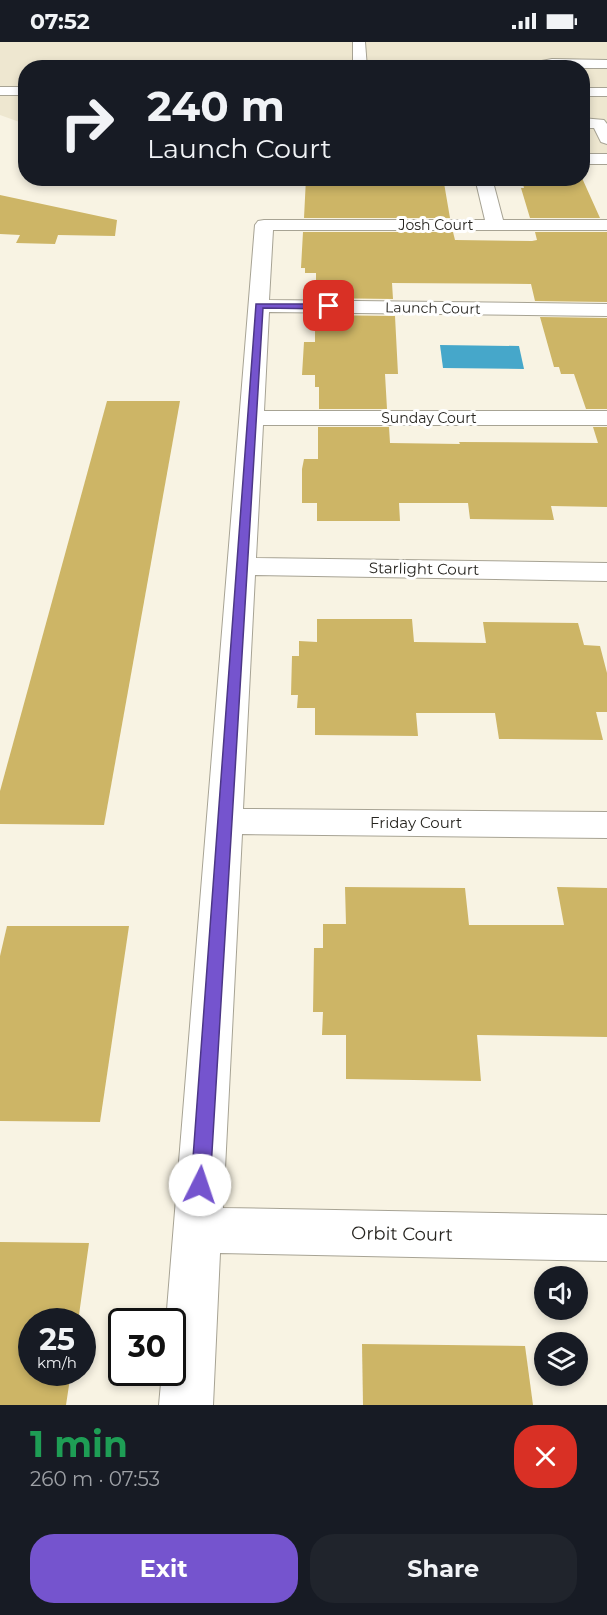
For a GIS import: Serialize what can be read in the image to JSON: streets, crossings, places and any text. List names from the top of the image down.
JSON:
{
  "streets": {
    "street": [
      "Josh Court",
      "Launch Court",
      "Sunday Court",
      "Starlight Court",
      "Friday Court",
      "Orbit Court"
    ]
  },
  "crossings": [
    ["Josh Court", "Launch Court"]
  ],
  "page": {
    "status": "07:52",
    "turn": ["240 m", "Launch Court"],
    "speed": "25 km/h",
    "limit": "30",
    "heading": ["1 min", "260 m · 07:53"],
    "buttons": ["Exit", "Share"]
  }
}
